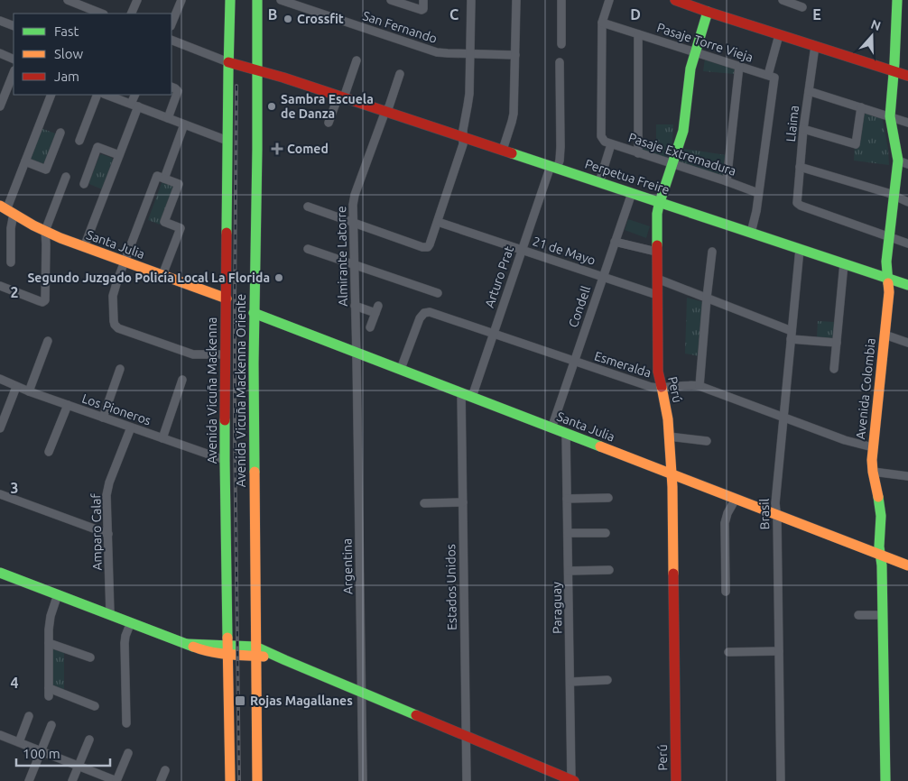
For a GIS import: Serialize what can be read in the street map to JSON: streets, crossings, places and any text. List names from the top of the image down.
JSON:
{
  "streets": {
    "main road": [
      "Perpetua Freire",
      "Santa Julia",
      "Avenida Colombia",
      "Perú",
      "Avenida Vicuña Mackenna",
      "Avenida Vicuña Mackenna Oriente"
    ],
    "street": [
      "San Fernando",
      "Pasaje Torre Vieja",
      "Llaima",
      "Pasaje Extremadura",
      "21 de Mayo",
      "Almirante Latorre",
      "Arturo Prat",
      "Condell",
      "Esmeralda",
      "Los Pioneros",
      "Brasil",
      "Amparo Calaf",
      "Argentina",
      "Estados Unidos",
      "Paraguay"
    ]
  },
  "crossings": [
    ["Pasaje Torre Vieja", "Pasaje Extremadura"],
    ["Pasaje Torre Vieja", "Perú"],
    ["Llaima", "Avenida Colombia"],
    ["Pasaje Extremadura", "Perú"],
    ["Perpetua Freire", "Almirante Latorre"],
    ["Perpetua Freire", "Arturo Prat"],
    ["Perpetua Freire", "Condell"],
    ["Perpetua Freire", "Avenida Colombia"],
    ["Perpetua Freire", "Perú"],
    ["Perpetua Freire", "Avenida Vicuña Mackenna"],
    ["Perpetua Freire", "Avenida Vicuña Mackenna Oriente"],
    ["Perpetua Freire", "Brasil"],
    ["Santa Julia", "Almirante Latorre"],
    ["Santa Julia", "Arturo Prat"],
    ["Santa Julia", "Condell"],
    ["Santa Julia", "Esmeralda"],
    ["Santa Julia", "Avenida Colombia"],
    ["Santa Julia", "Perú"],
    ["Santa Julia", "Avenida Vicuña Mackenna"],
    ["Santa Julia", "Avenida Vicuña Mackenna Oriente"],
    ["Santa Julia", "Brasil"],
    ["Santa Julia", "Argentina"],
    ["Santa Julia", "Estados Unidos"],
    ["Santa Julia", "Paraguay"],
    ["21 de Mayo", "Arturo Prat"],
    ["21 de Mayo", "Condell"],
    ["21 de Mayo", "Perú"],
    ["Almirante Latorre", "Argentina"],
    ["Arturo Prat", "Esmeralda"],
    ["Condell", "Esmeralda"],
    ["Esmeralda", "Avenida Colombia"],
    ["Esmeralda", "Perú"],
    ["Esmeralda", "Brasil"],
    ["Avenida Vicuña Mackenna", "Los Pioneros"],
    ["Los Pioneros", "Amparo Calaf"]
  ],
  "places": {
    "other": ["Crossfit", "Sambra Escuela de Danza", "Segundo Juzgado Policía Local La Florida"],
    "health": ["Comed"],
    "transit": ["Rojas Magallanes"]
  },
  "legend": ["Fast", "Slow", "Jam"],
  "scale_bar": "100 m",
  "north": "top",
  "grid": {
    "columns": [
      "B",
      "C",
      "D",
      "E"
    ],
    "rows": ["2", "3", "4"]
  }
}
